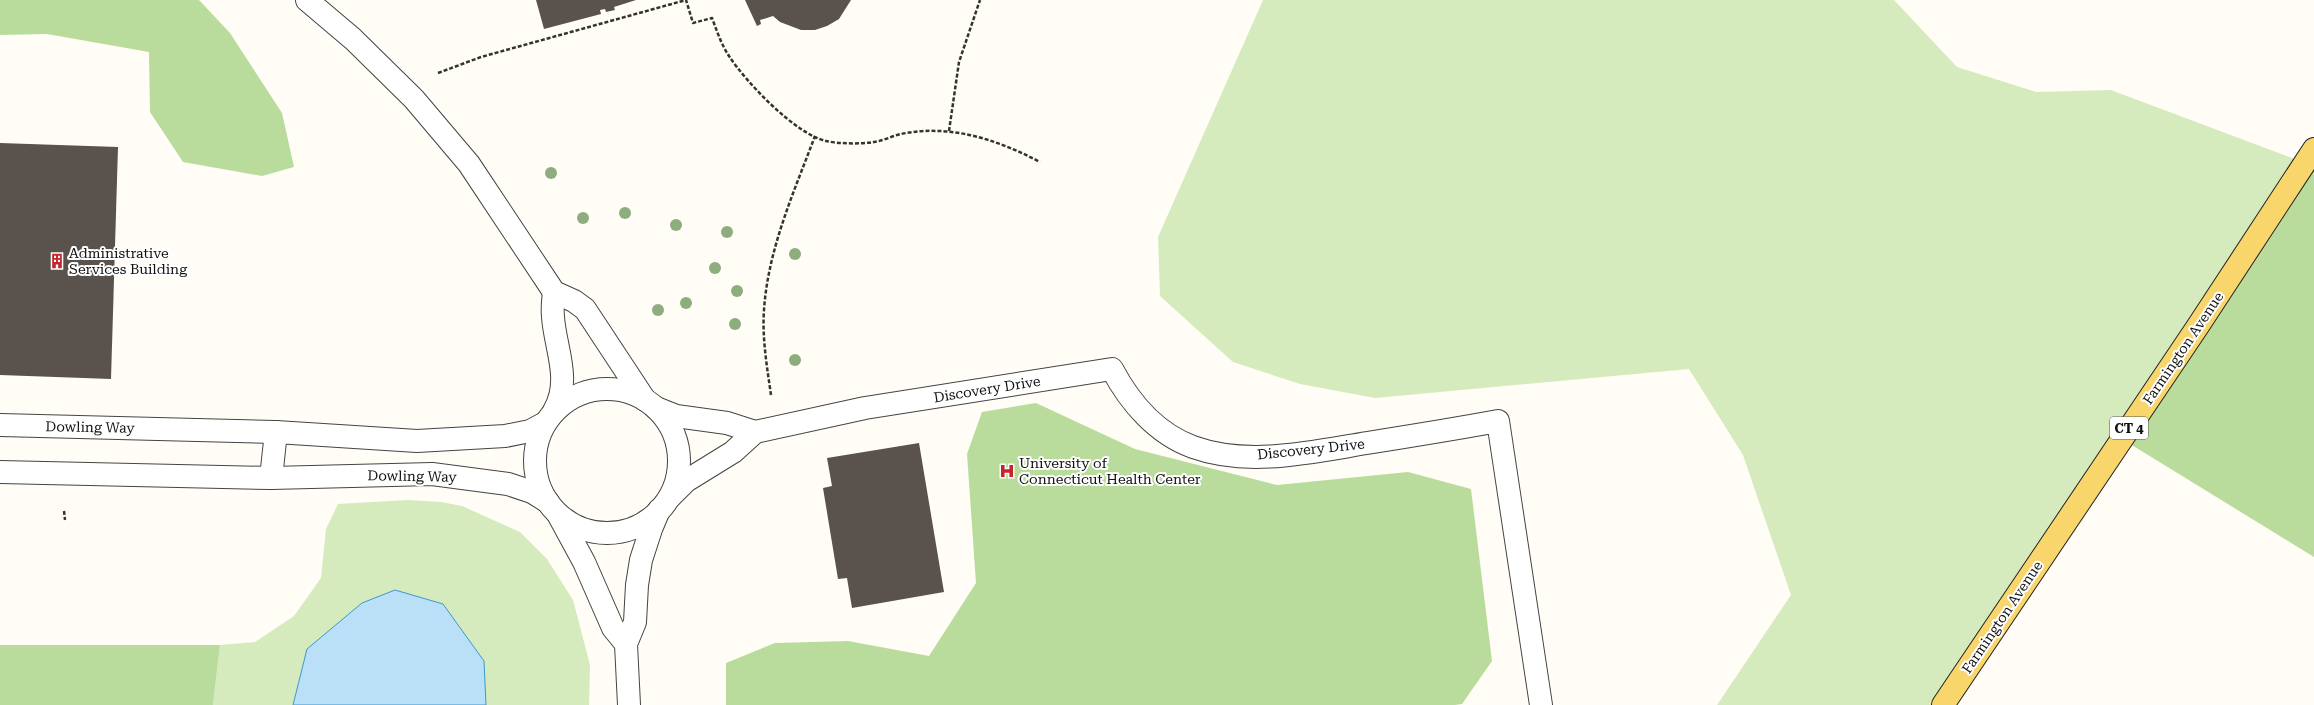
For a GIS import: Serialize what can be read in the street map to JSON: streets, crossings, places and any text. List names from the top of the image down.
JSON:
{
  "streets": {
    "main road": ["Farmington Avenue", "CT 4"],
    "street": ["Discovery Drive", "Dowling Way"]
  },
  "places": {
    "building": ["Administrative Services Building"],
    "hospital": ["University of Connecticut Health Center"]
  }
}
